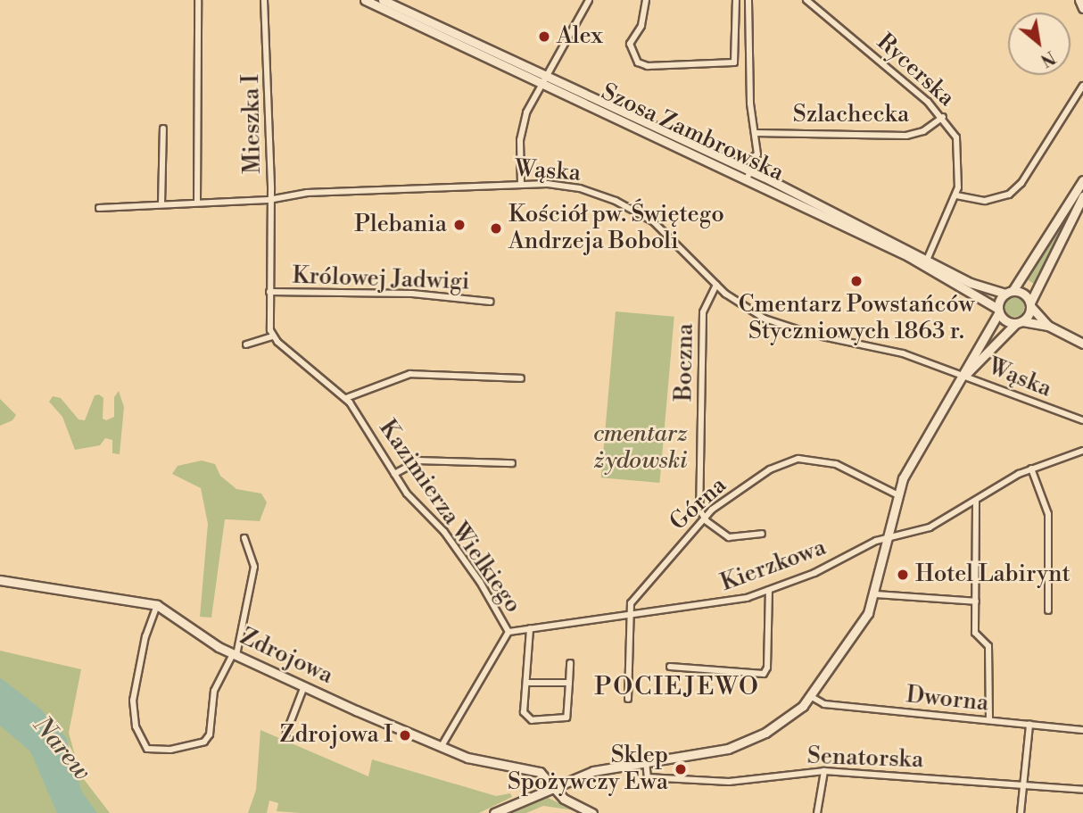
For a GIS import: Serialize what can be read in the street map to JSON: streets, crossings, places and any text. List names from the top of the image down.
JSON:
{
  "streets": {
    "street": [
      "Rycerska",
      "Szlachecka",
      "Mieszka I",
      "Szosa Zambrowska",
      "Wąska",
      "Królowej Jadwigi",
      "Boczna",
      "Górna",
      "Kazimierza Wielkiego",
      "Kierzkowa",
      "Zdrojowa",
      "Dworna",
      "Senatorska"
    ]
  },
  "crossings": [
    ["Rycerska", "Szlachecka"],
    ["Rycerska", "Szosa Zambrowska"],
    ["Mieszka I", "Wąska"],
    ["Wąska", "Boczna"],
    ["Boczna", "Górna"],
    ["Górna", "Kierzkowa"],
    ["Kazimierza Wielkiego", "Kierzkowa"]
  ],
  "districts": ["POCIEJEWO"],
  "water": ["Narew"],
  "parks": ["cmentarz żydowski"],
  "places": [
    "Alex",
    "Plebania",
    "Kościół pw. Świętego Andrzeja Boboli",
    "Cmentarz Powstańców Styczniowych 1863 r.",
    "Hotel Labirynt",
    "Zdrojowa I",
    "Sklep Spożywczy Ewa"
  ],
  "north": "bottom right"
}
